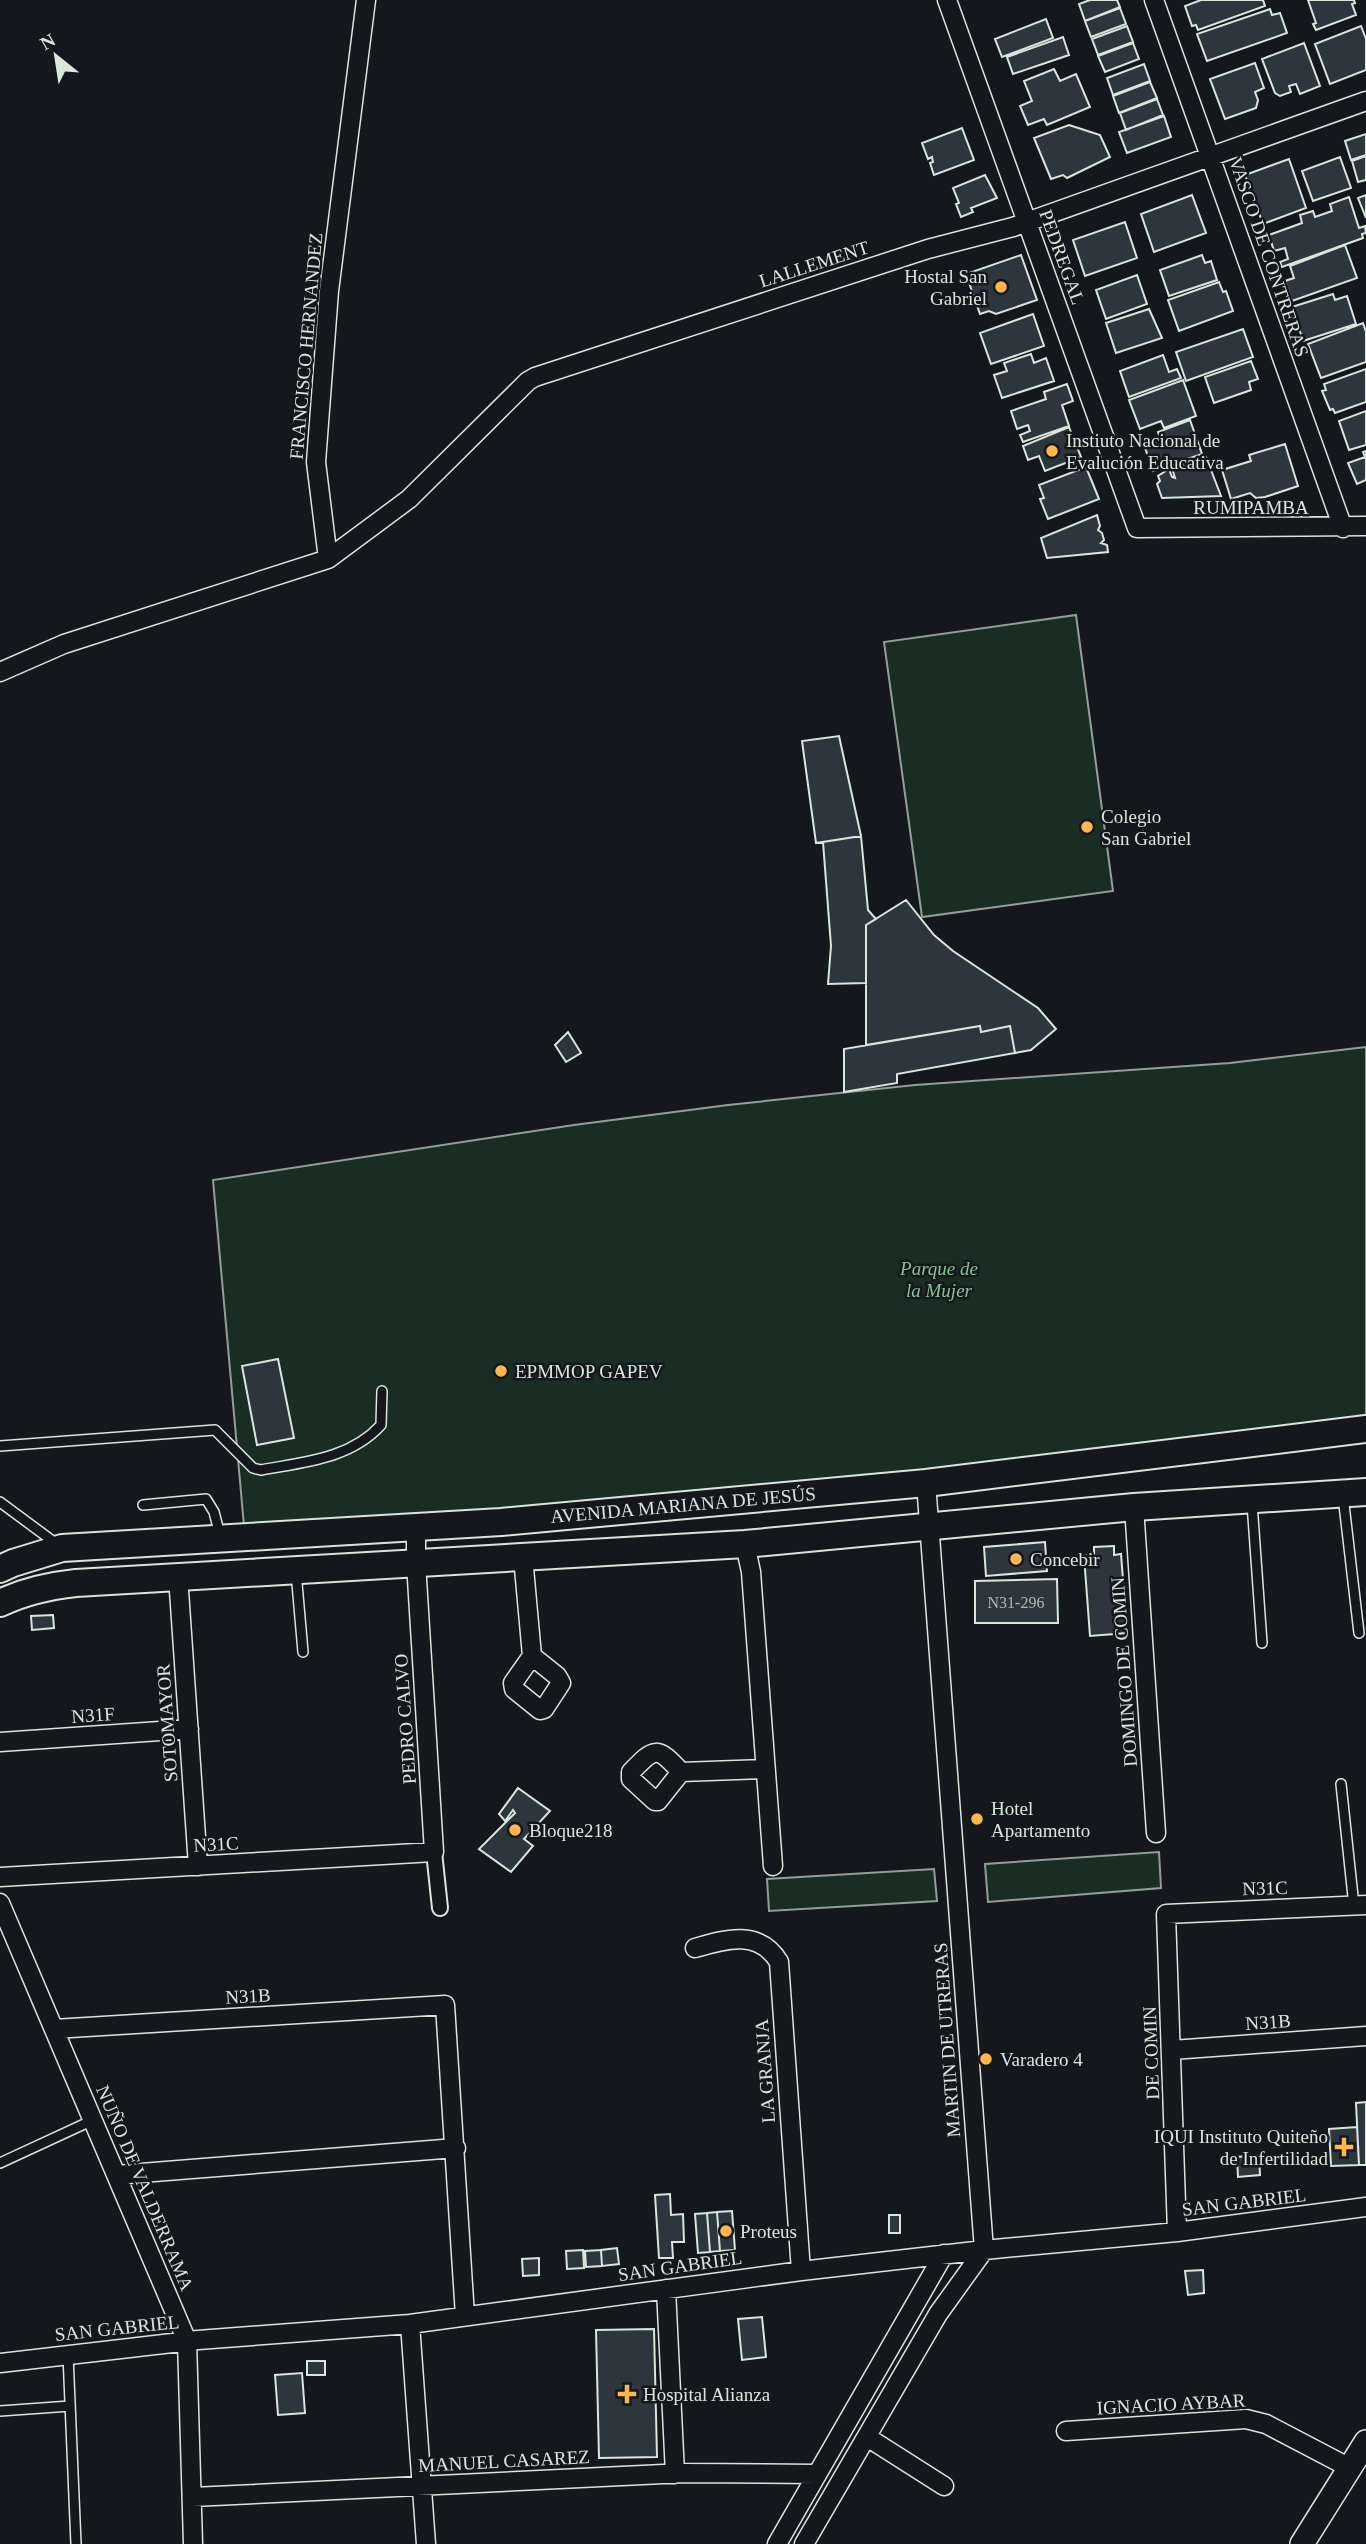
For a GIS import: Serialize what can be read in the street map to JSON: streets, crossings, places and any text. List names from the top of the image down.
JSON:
{
  "streets": {
    "main road": ["AVENIDA MARIANA DE JESÚS"],
    "street": [
      "PEDREGAL",
      "VASCO DE CONTRERAS",
      "LALLEMENT",
      "FRANCISCO HERNANDEZ",
      "RUMIPAMBA",
      "DOMINGO DE COMIN",
      "N31F",
      "PEDRO CALVO",
      "SOTOMAYOR",
      "N31C",
      "N31B",
      "MARTIN DE UTRERAS",
      "DE COMIN",
      "LA GRANJA",
      "NUÑO DE VALDERRAMA",
      "SAN GABRIEL",
      "IGNACIO AYBAR",
      "MANUEL CASAREZ"
    ]
  },
  "crossings": [
    ["PEDREGAL", "LALLEMENT"],
    ["PEDREGAL", "RUMIPAMBA"],
    ["VASCO DE CONTRERAS", "LALLEMENT"],
    ["VASCO DE CONTRERAS", "RUMIPAMBA"],
    ["LALLEMENT", "FRANCISCO HERNANDEZ"],
    ["AVENIDA MARIANA DE JESÚS", "DOMINGO DE COMIN"],
    ["AVENIDA MARIANA DE JESÚS", "PEDRO CALVO"],
    ["AVENIDA MARIANA DE JESÚS", "SOTOMAYOR"],
    ["AVENIDA MARIANA DE JESÚS", "MARTIN DE UTRERAS"],
    ["N31F", "SOTOMAYOR"],
    ["PEDRO CALVO", "N31C"],
    ["SOTOMAYOR", "N31C"],
    ["N31C", "DE COMIN"],
    ["N31B", "DE COMIN"],
    ["N31B", "NUÑO DE VALDERRAMA"],
    ["MARTIN DE UTRERAS", "SAN GABRIEL"],
    ["DE COMIN", "SAN GABRIEL"],
    ["LA GRANJA", "SAN GABRIEL"],
    ["NUÑO DE VALDERRAMA", "SAN GABRIEL"],
    ["NUÑO DE VALDERRAMA", "MANUEL CASAREZ"]
  ],
  "parks": ["Parque de la Mujer"],
  "places": {
    "other": [
      "Hostal San Gabriel",
      "Instiuto Nacional de Evalución Educativa",
      "Colegio San Gabriel",
      "EPMMOP GAPEV",
      "Concebir",
      "Hotel Apartamento",
      "Bloque218",
      "Varadero 4",
      "Proteus"
    ],
    "health": ["IQUI Instituto Quiteño de Infertilidad", "Hospital Alianza"]
  },
  "house_numbers": ["N31-296"],
  "north": "top left"
}
